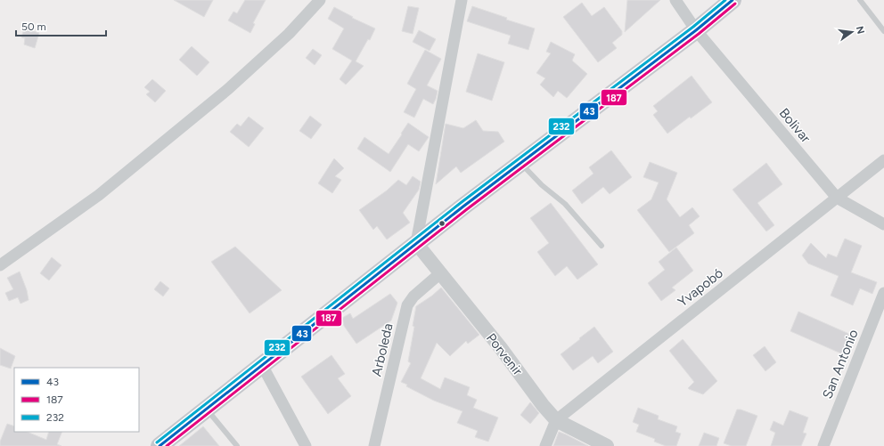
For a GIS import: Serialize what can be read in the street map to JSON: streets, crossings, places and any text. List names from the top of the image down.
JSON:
{
  "streets": {
    "street": [
      "Bolivar",
      "Yvapobó",
      "Arboleda",
      "Porvenir",
      "San Antonio"
    ]
  },
  "crossings": [
    ["Bolivar", "Yvapobó"],
    ["Yvapobó", "Porvenir"],
    ["Arboleda", "Porvenir"]
  ],
  "lines": ["transit line 43", "transit line 232", "transit line 187"],
  "legend": ["43", "187", "232"],
  "scale_bar": "50 m",
  "north": "right"
}
